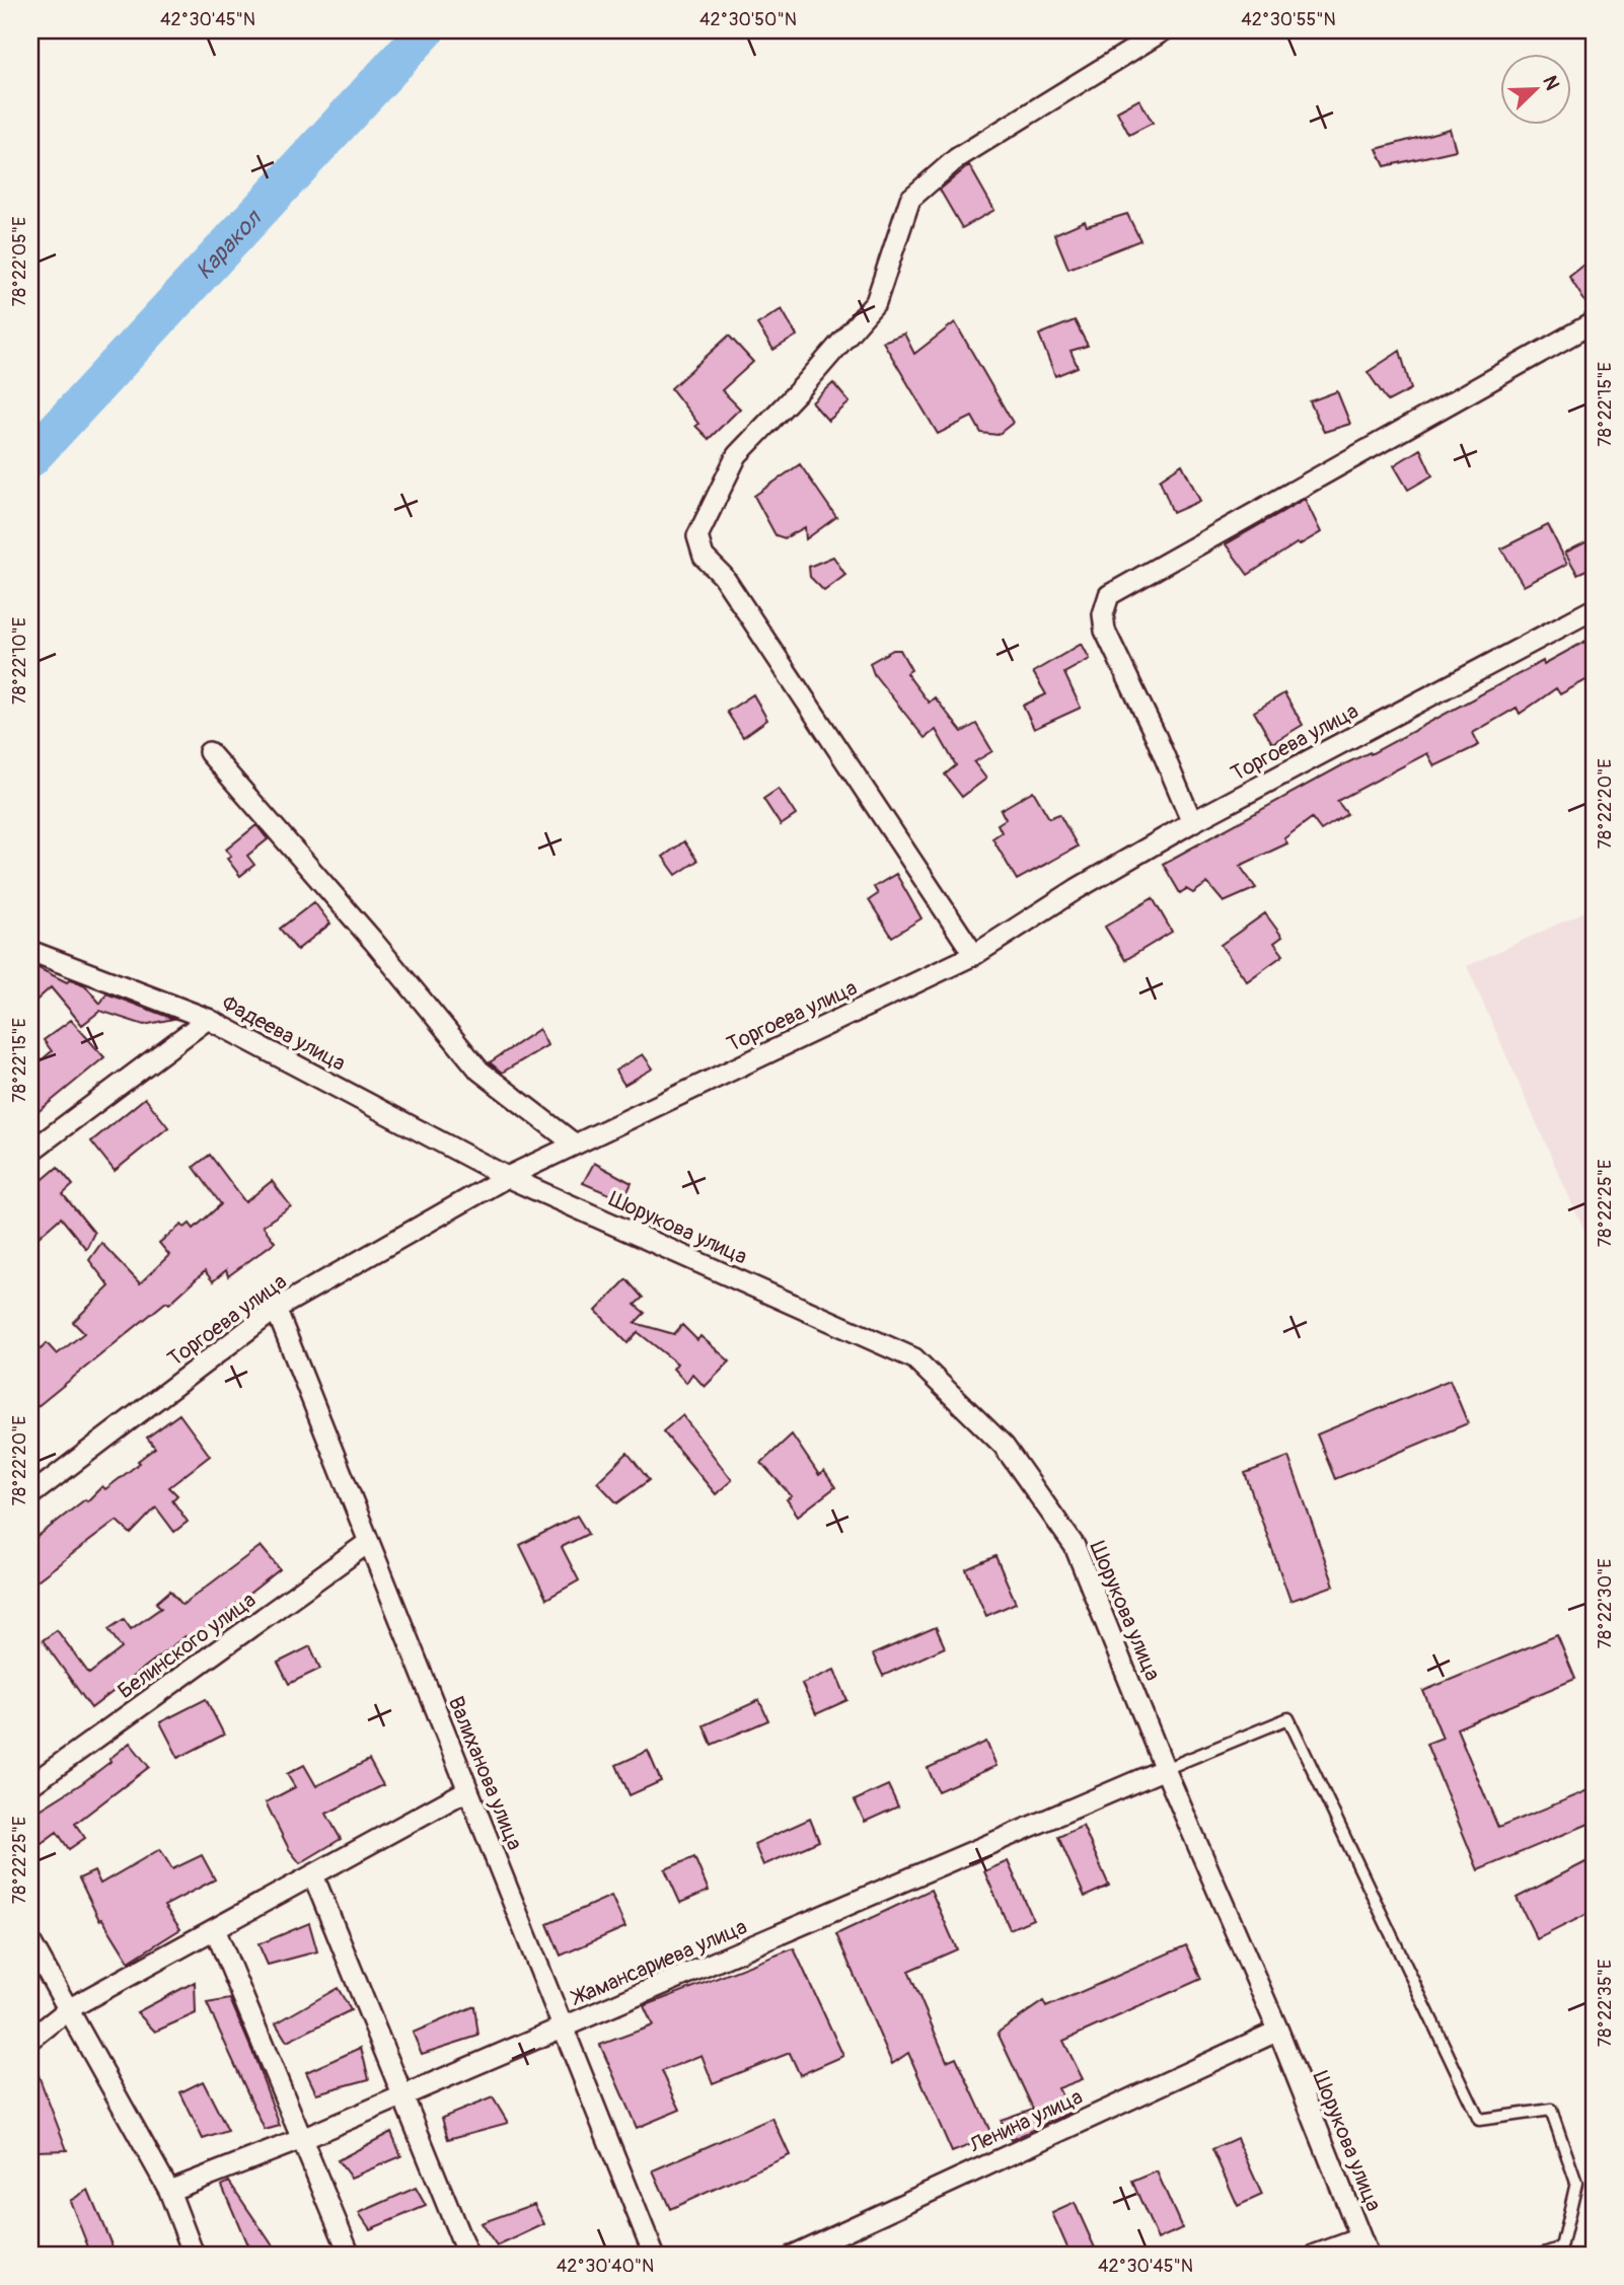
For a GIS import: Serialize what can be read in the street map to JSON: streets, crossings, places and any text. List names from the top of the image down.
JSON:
{
  "streets": {
    "street": [
      "Торгоева улица",
      "Фадеева улица",
      "Шорукова улица",
      "Белинского улица",
      "Валиханова улица",
      "Жамансариева улица",
      "Ленина улица"
    ]
  },
  "crossings": [
    ["Торгоева улица", "Фадеева улица"],
    ["Торгоева улица", "Шорукова улица"],
    ["Торгоева улица", "Валиханова улица"],
    ["Фадеева улица", "Шорукова улица"],
    ["Шорукова улица", "Жамансариева улица"],
    ["Шорукова улица", "Ленина улица"],
    ["Белинского улица", "Валиханова улица"],
    ["Валиханова улица", "Жамансариева улица"]
  ],
  "water": ["Каракол"],
  "north": "top right",
  "coordinates": [
    "42°30'45\"N",
    "42°30'50\"N",
    "42°30'55\"N",
    "78°22'05\"E",
    "78°22'15\"E",
    "78°22'10\"E",
    "78°22'20\"E",
    "78°22'25\"E",
    "78°22'30\"E",
    "78°22'35\"E",
    "42°30'40\"N"
  ]
}
